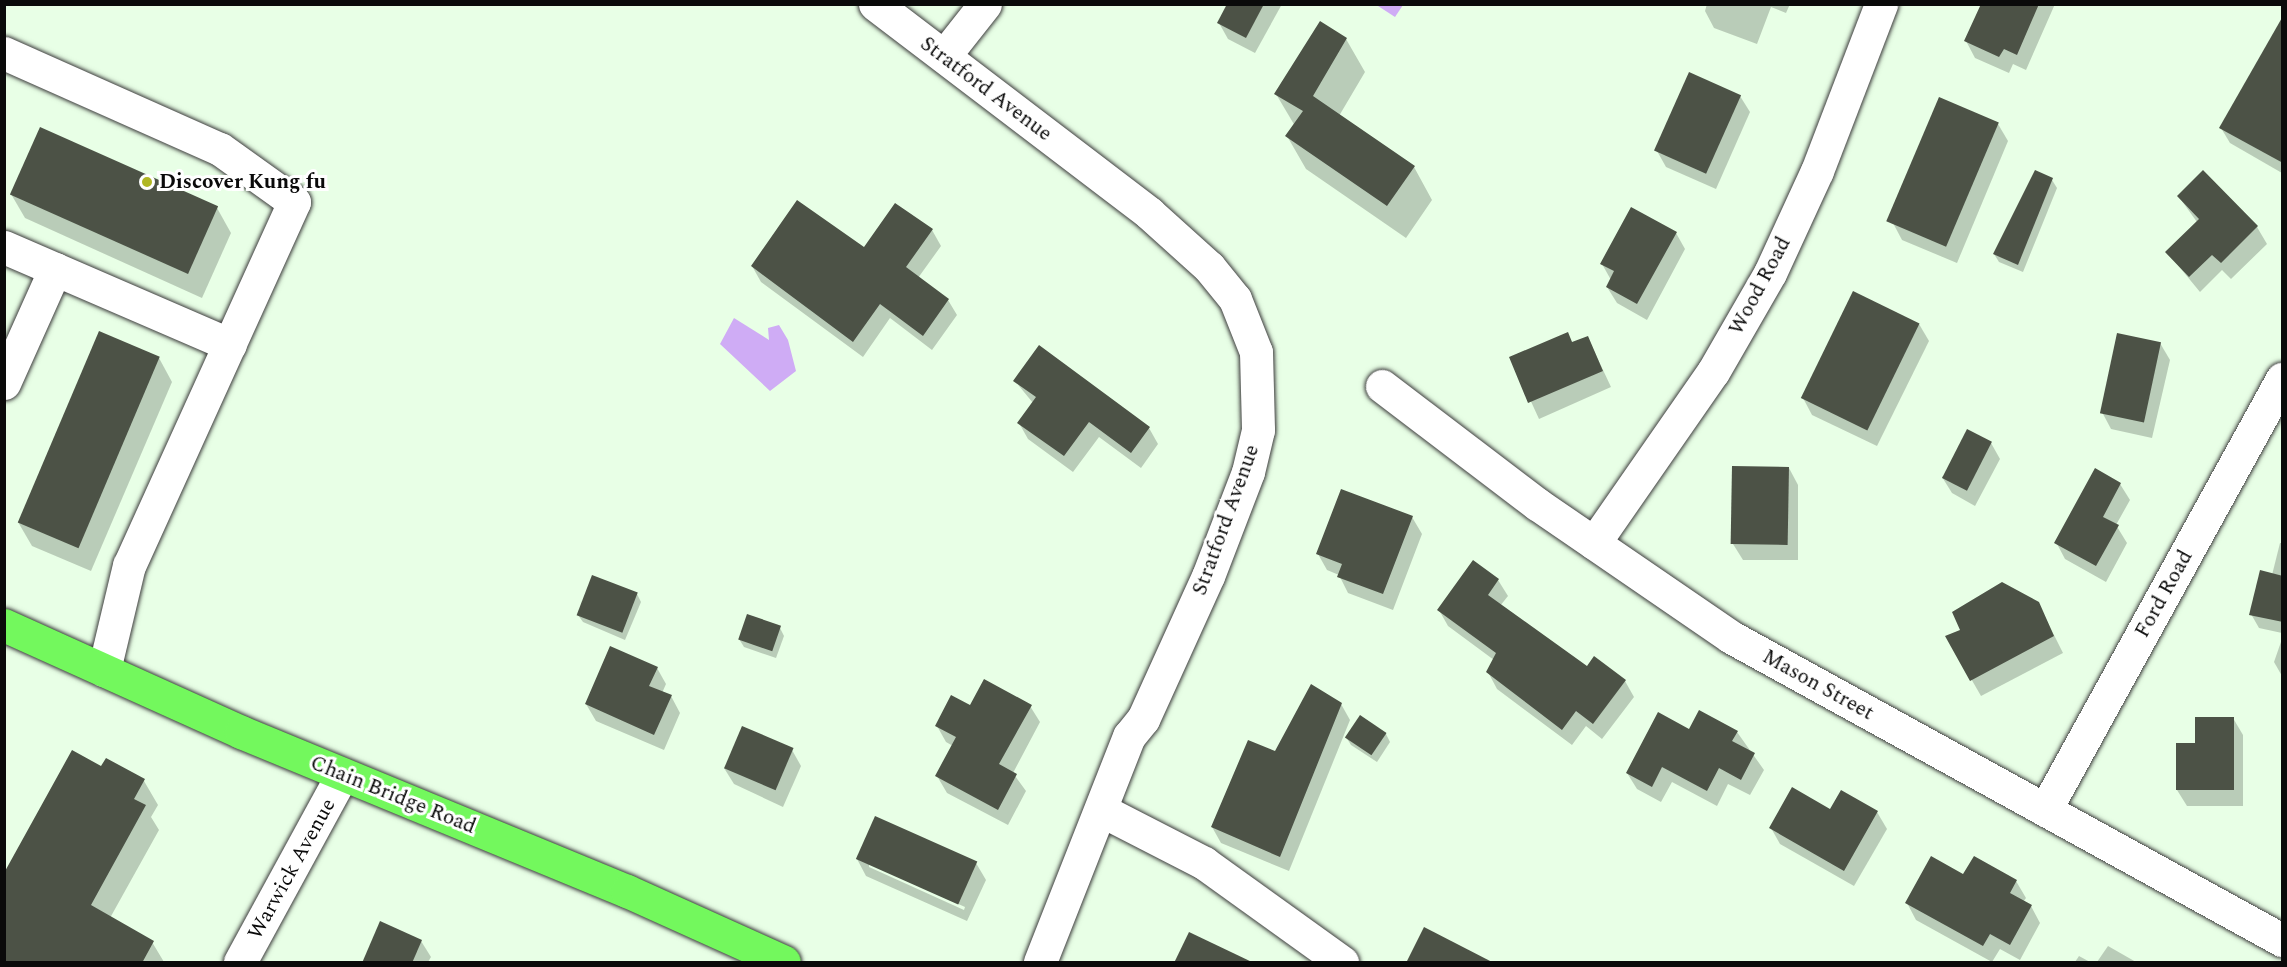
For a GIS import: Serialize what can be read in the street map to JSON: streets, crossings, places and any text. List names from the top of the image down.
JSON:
{
  "streets": {
    "main road": ["Chain Bridge Road"],
    "street": [
      "Stratford Avenue",
      "Wood Road",
      "Ford Road",
      "Mason Street",
      "Warwick Avenue"
    ]
  },
  "crossings": [
    ["Wood Road", "Mason Street"],
    ["Ford Road", "Mason Street"],
    ["Chain Bridge Road", "Warwick Avenue"]
  ],
  "places": ["Discover Kung fu"]
}
